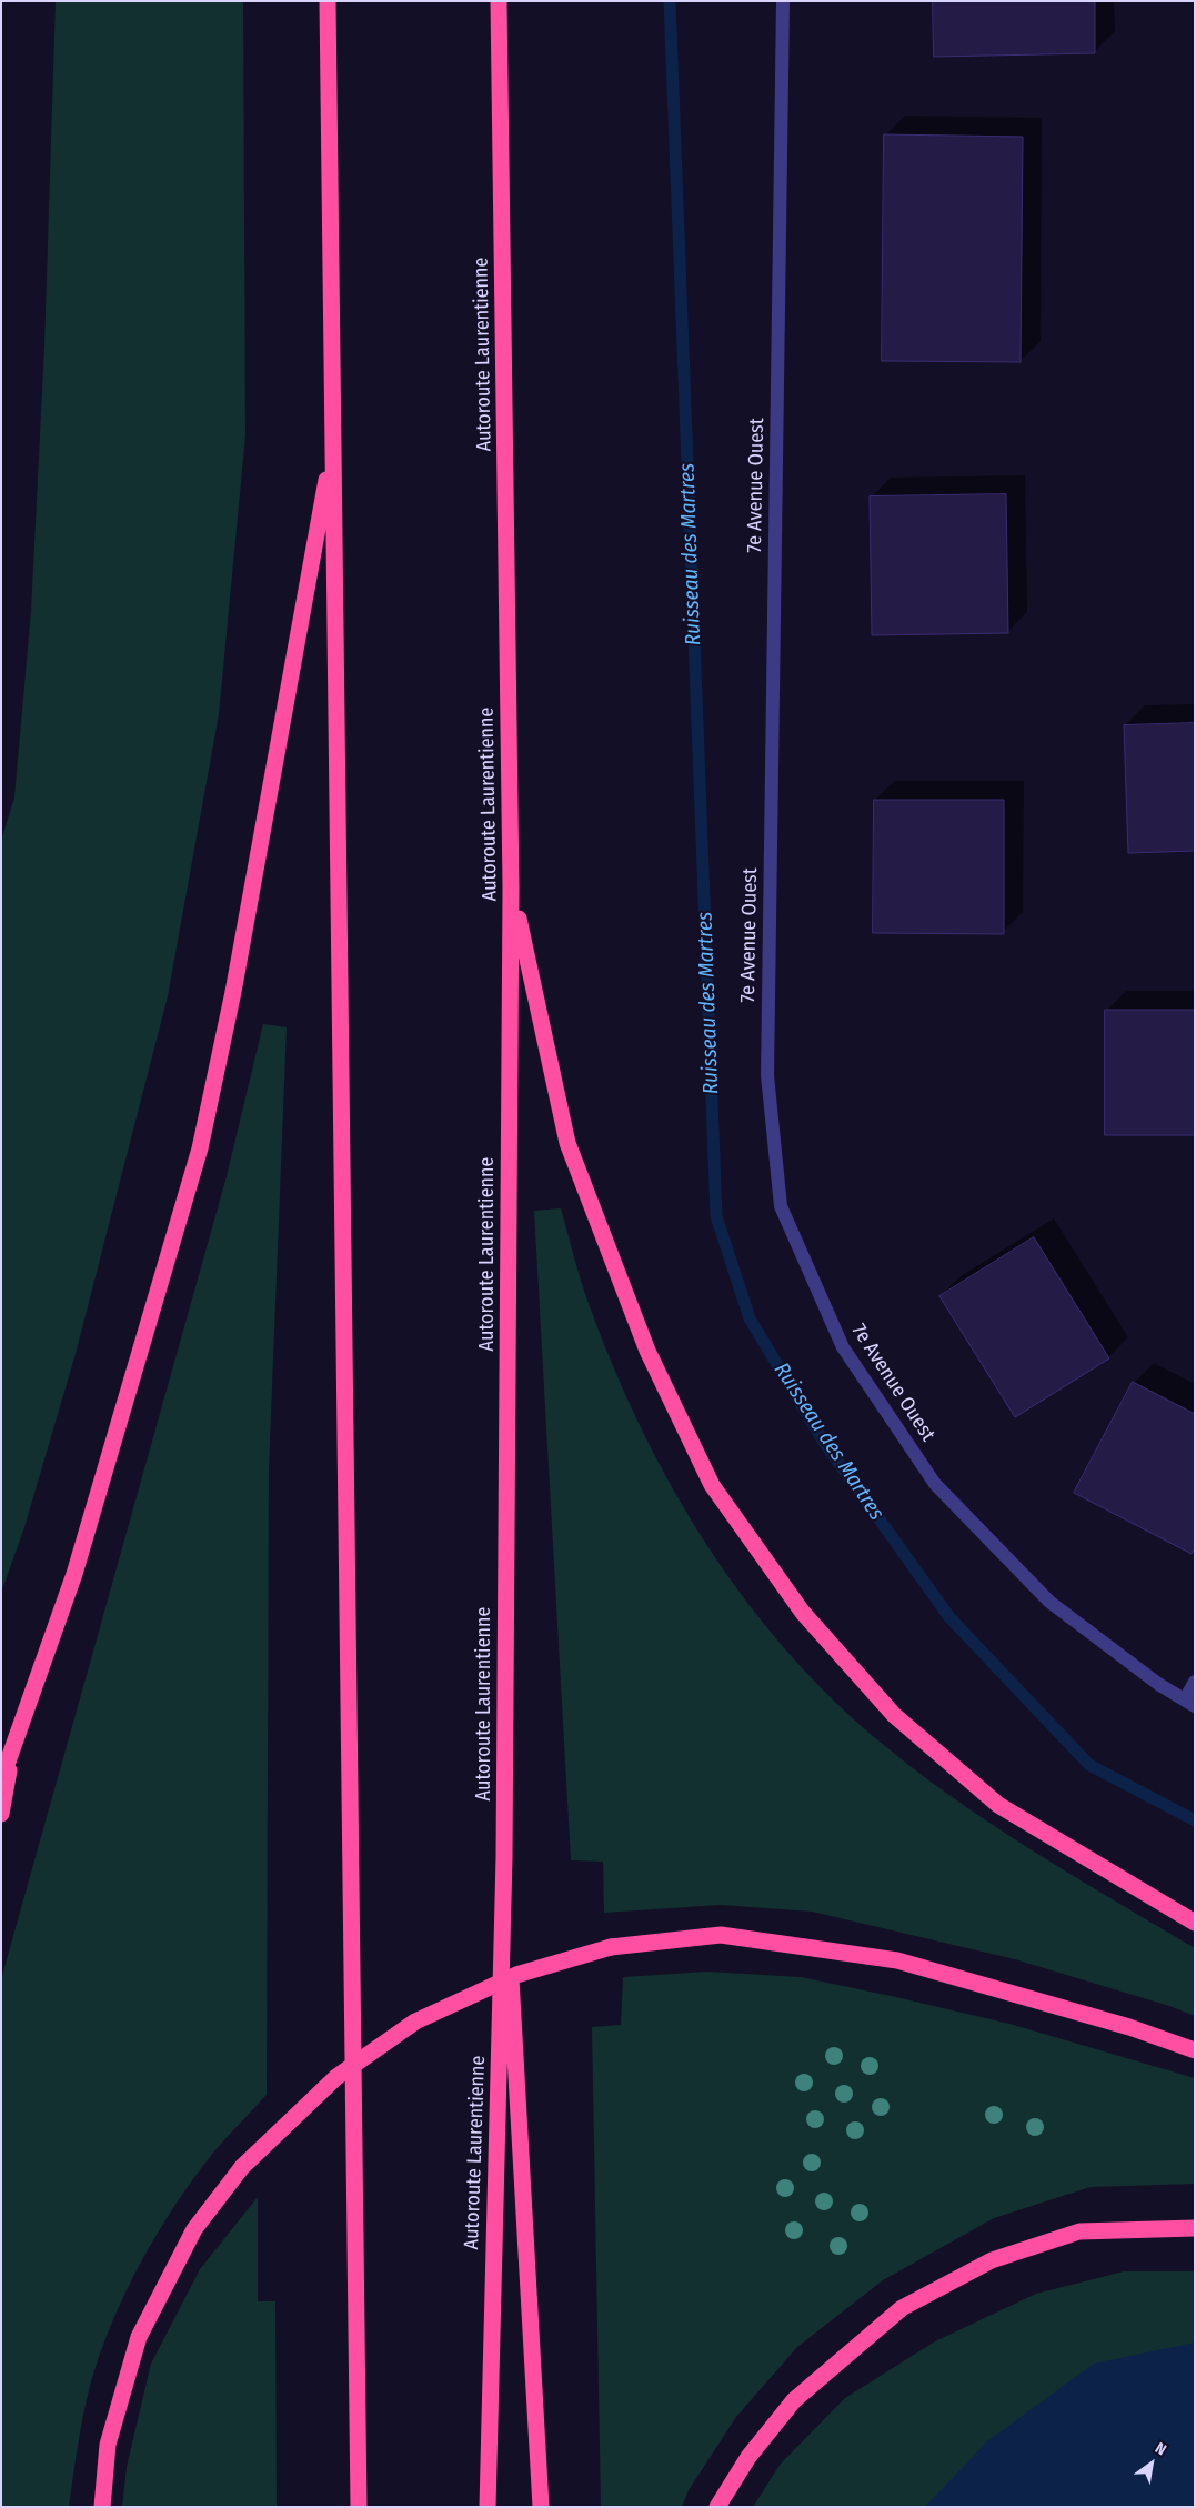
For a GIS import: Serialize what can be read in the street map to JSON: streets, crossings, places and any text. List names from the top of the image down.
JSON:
{
  "streets": {
    "highway": ["Autoroute Laurentienne"],
    "street": ["7e Avenue Ouest"]
  },
  "water": ["Ruisseau des Martres"],
  "north": "top right"
}
